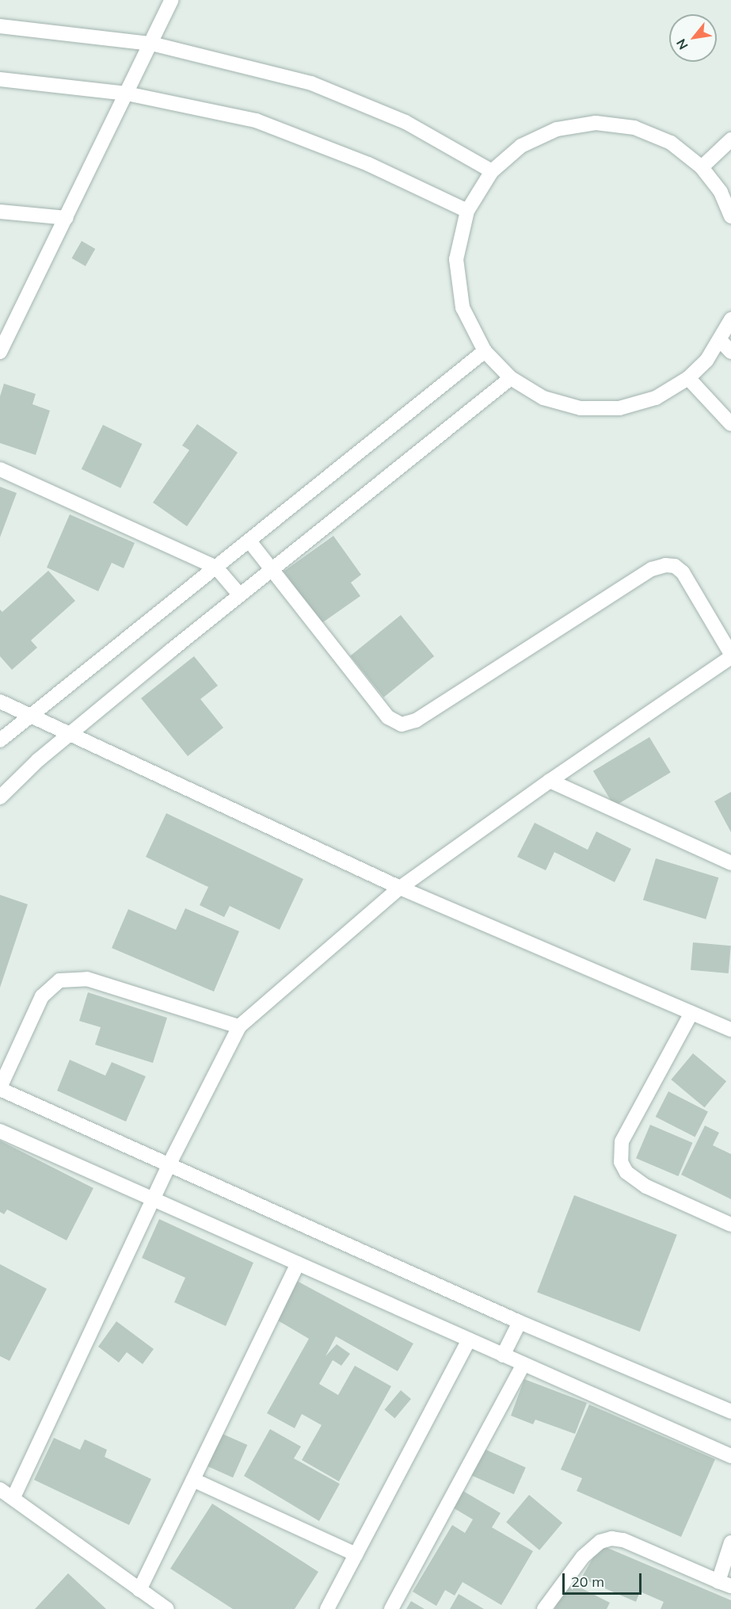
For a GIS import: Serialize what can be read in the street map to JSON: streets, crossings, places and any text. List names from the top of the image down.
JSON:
{
  "scale_bar": "20 m",
  "north": "bottom left"
}
